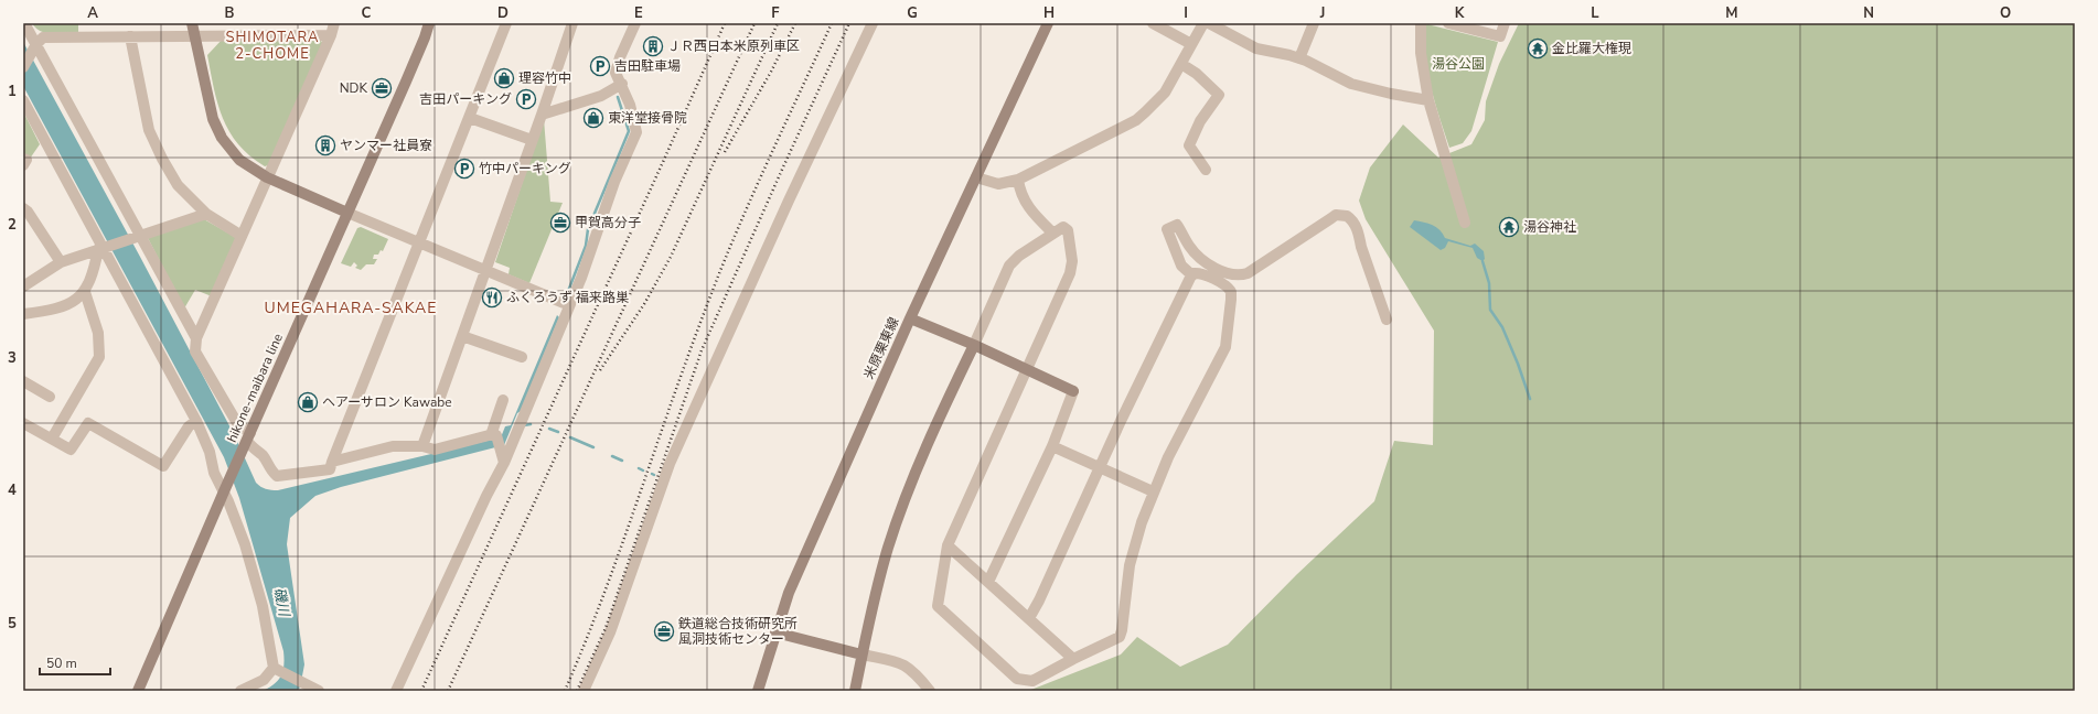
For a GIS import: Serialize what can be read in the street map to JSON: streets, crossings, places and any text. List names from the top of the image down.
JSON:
{
  "streets": {
    "main road": ["米原栗東線", "hikone-maibara line"]
  },
  "districts": ["SHIMOTARA 2-CHOME", "UMEGAHARA-SAKAE"],
  "water": ["磯川"],
  "parks": ["湯谷公園"],
  "places": {
    "building": ["ＪＲ西日本米原列車区", "ヤンマー社員寮"],
    "temple": ["金比羅大権現", "湯谷神社"],
    "parking": ["吉田駐車場", "吉田パーキング", "竹中パーキング"],
    "shop": ["理容竹中", "東洋堂接骨院", "ヘアーサロン Kawabe"],
    "office": ["NDK", "甲賀高分子", "鉄道総合技術研究所 風洞技術センター"],
    "restaurant": ["ふくろうず 福来路巣"]
  },
  "scale_bar": "50 m",
  "grid": {
    "columns": [
      "A",
      "B",
      "C",
      "D",
      "E",
      "F",
      "G",
      "H",
      "I",
      "J",
      "K",
      "L",
      "M",
      "N",
      "O"
    ],
    "rows": [
      "1",
      "2",
      "3",
      "4",
      "5"
    ]
  }
}
